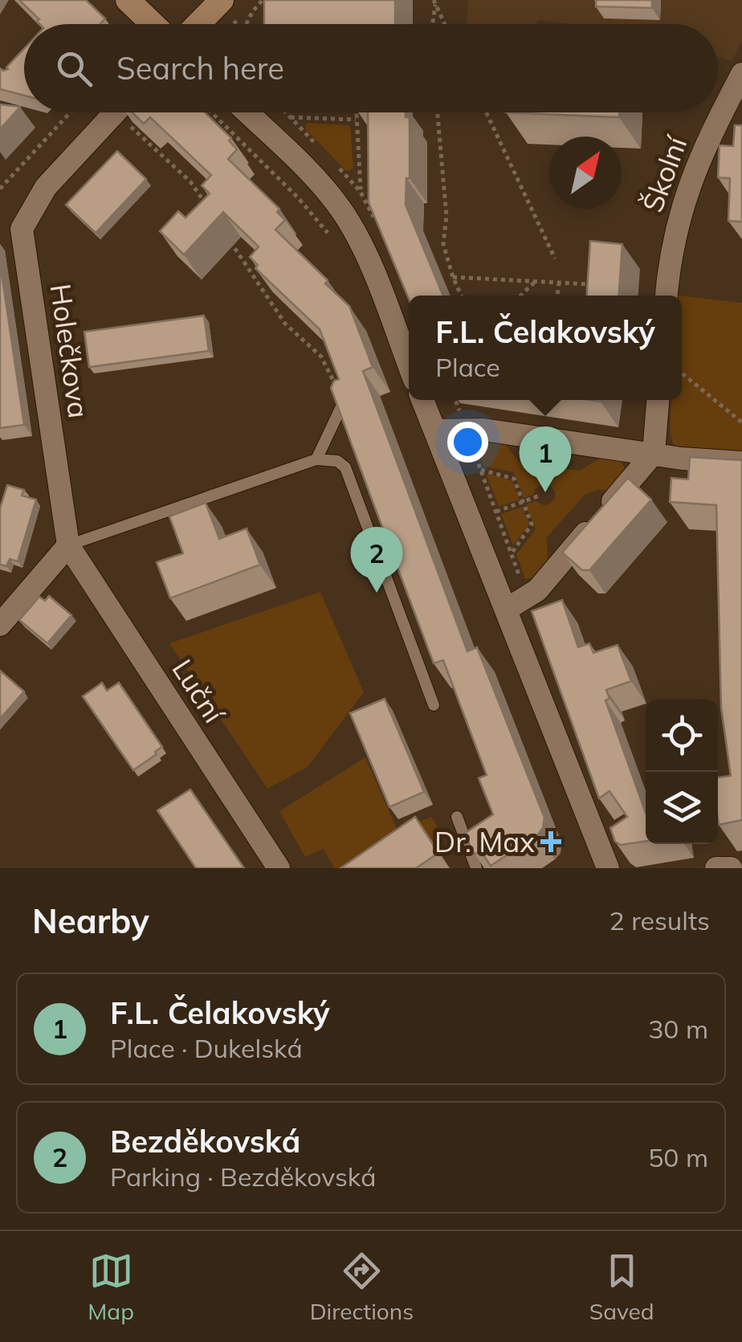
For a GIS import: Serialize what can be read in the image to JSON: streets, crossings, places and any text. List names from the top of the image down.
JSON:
{
  "streets": {
    "street": ["Školní", "Holečkova", "Luční"]
  },
  "crossings": [
    ["Holečkova", "Luční"]
  ],
  "places": {
    "health": ["Dr. Max"]
  },
  "north": "top right",
  "page": {
    "search": "Search here",
    "popup": ["F.L. Čelakovský", "Place"],
    "pins": ["1", "2"],
    "heading": ["Nearby", "2 results"],
    "list": [
      {
        "mark": "1",
        "name": "F.L. Čelakovský",
        "note": "Place · Dukelská",
        "value": "30 m"
      },
      {
        "mark": "2",
        "name": "Bezděkovská",
        "note": "Parking · Bezděkovská",
        "value": "50 m"
      }
    ],
    "nav": ["Map", "Directions", "Saved"]
  }
}
